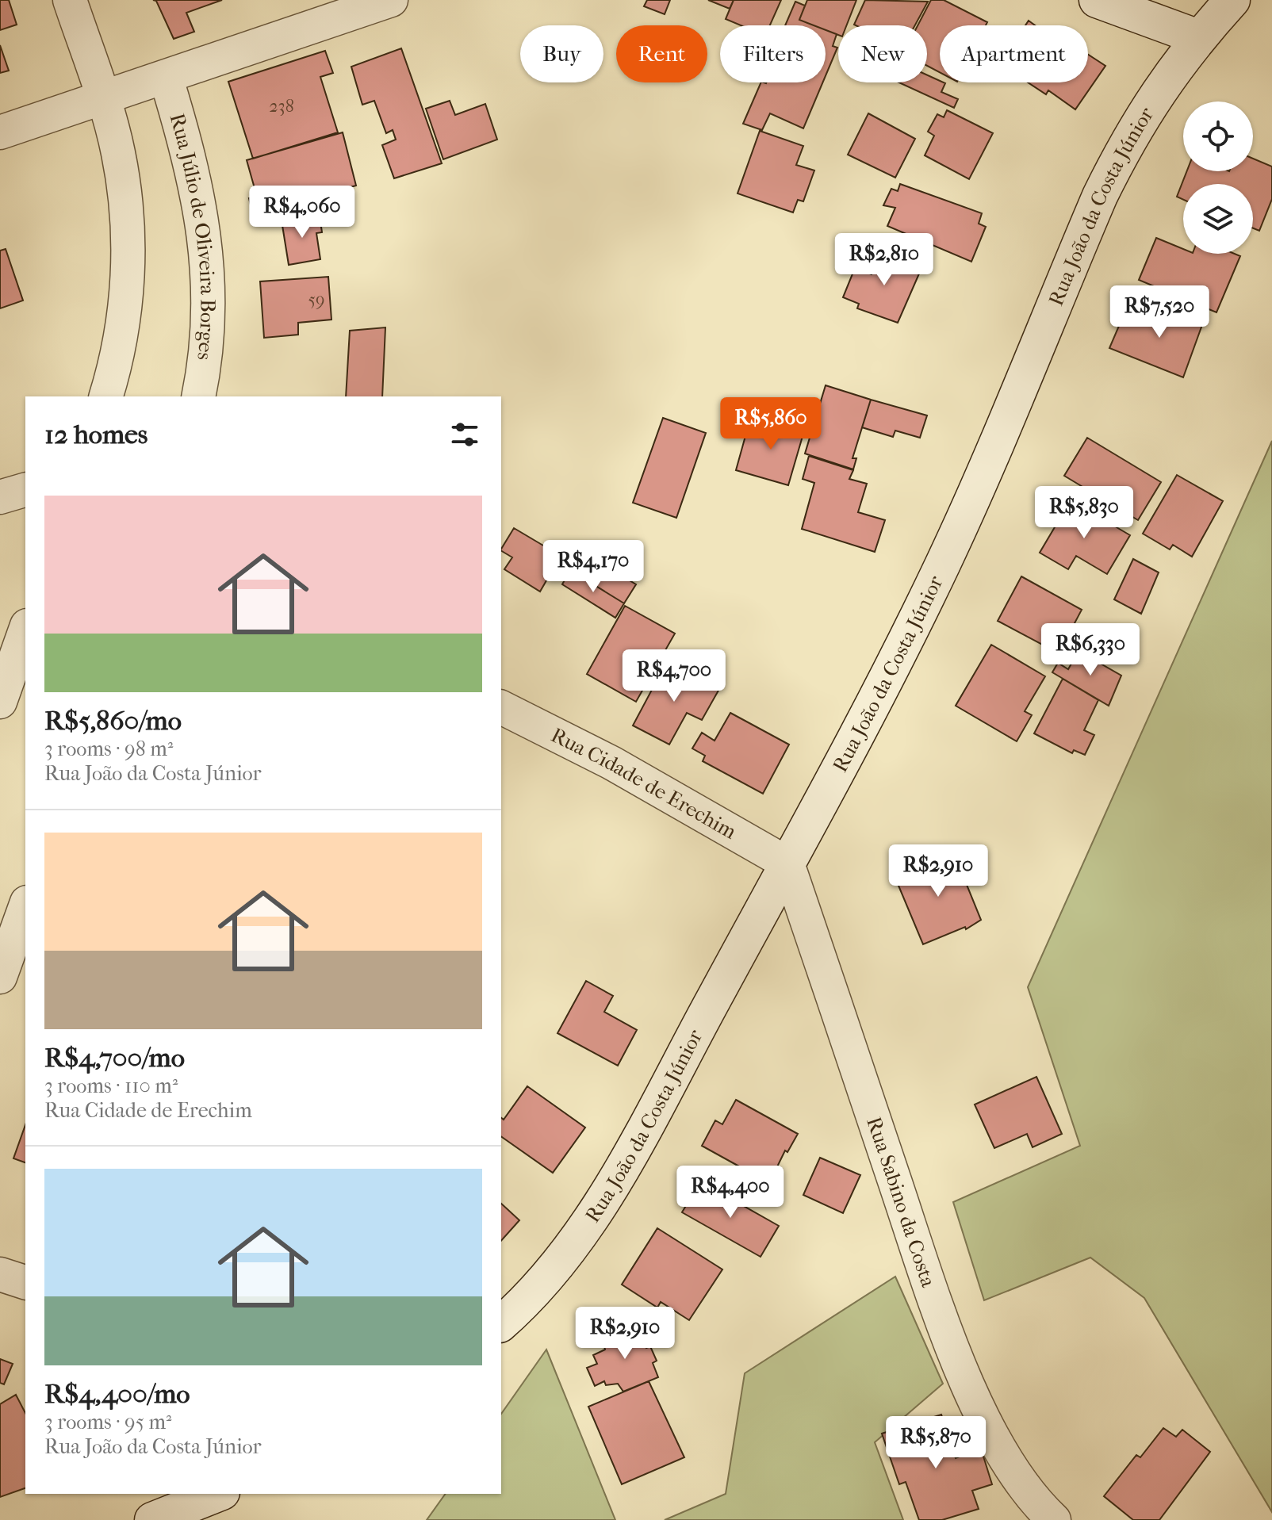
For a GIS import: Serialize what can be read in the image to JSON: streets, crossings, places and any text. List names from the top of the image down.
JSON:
{
  "streets": {
    "main road": ["Rua João da Costa Júnior"],
    "street": ["Rua Júlio de Oliveira Borges", "Rua Cidade de Erechim", "Rua Sabino da Costa"]
  },
  "crossings": [
    ["Rua João da Costa Júnior", "Rua Cidade de Erechim"],
    ["Rua João da Costa Júnior", "Rua Sabino da Costa"],
    ["Rua Cidade de Erechim", "Rua Sabino da Costa"]
  ],
  "house_numbers": ["238", "59"],
  "page": {
    "chip": [
      "Buy",
      "Rent",
      "Filters",
      "New",
      "Apartment"
    ],
    "price": [
      "R$4,060",
      "R$2,810",
      "R$7,520",
      "R$5,860",
      "R$5,830",
      "R$4,170",
      "R$6,330",
      "R$4,700",
      "R$2,910",
      "R$4,400",
      "R$2,910",
      "R$5,870"
    ],
    "heading": "12 homes",
    "list": [
      {
        "name": "R$5,860/mo",
        "note": "3 rooms · 98 m² · Rua João da Costa Júnior"
      },
      {
        "name": "R$4,700/mo",
        "note": "3 rooms · 110 m² · Rua Cidade de Erechim"
      },
      {
        "name": "R$4,400/mo",
        "note": "3 rooms · 95 m² · Rua João da Costa Júnior"
      }
    ]
  }
}
